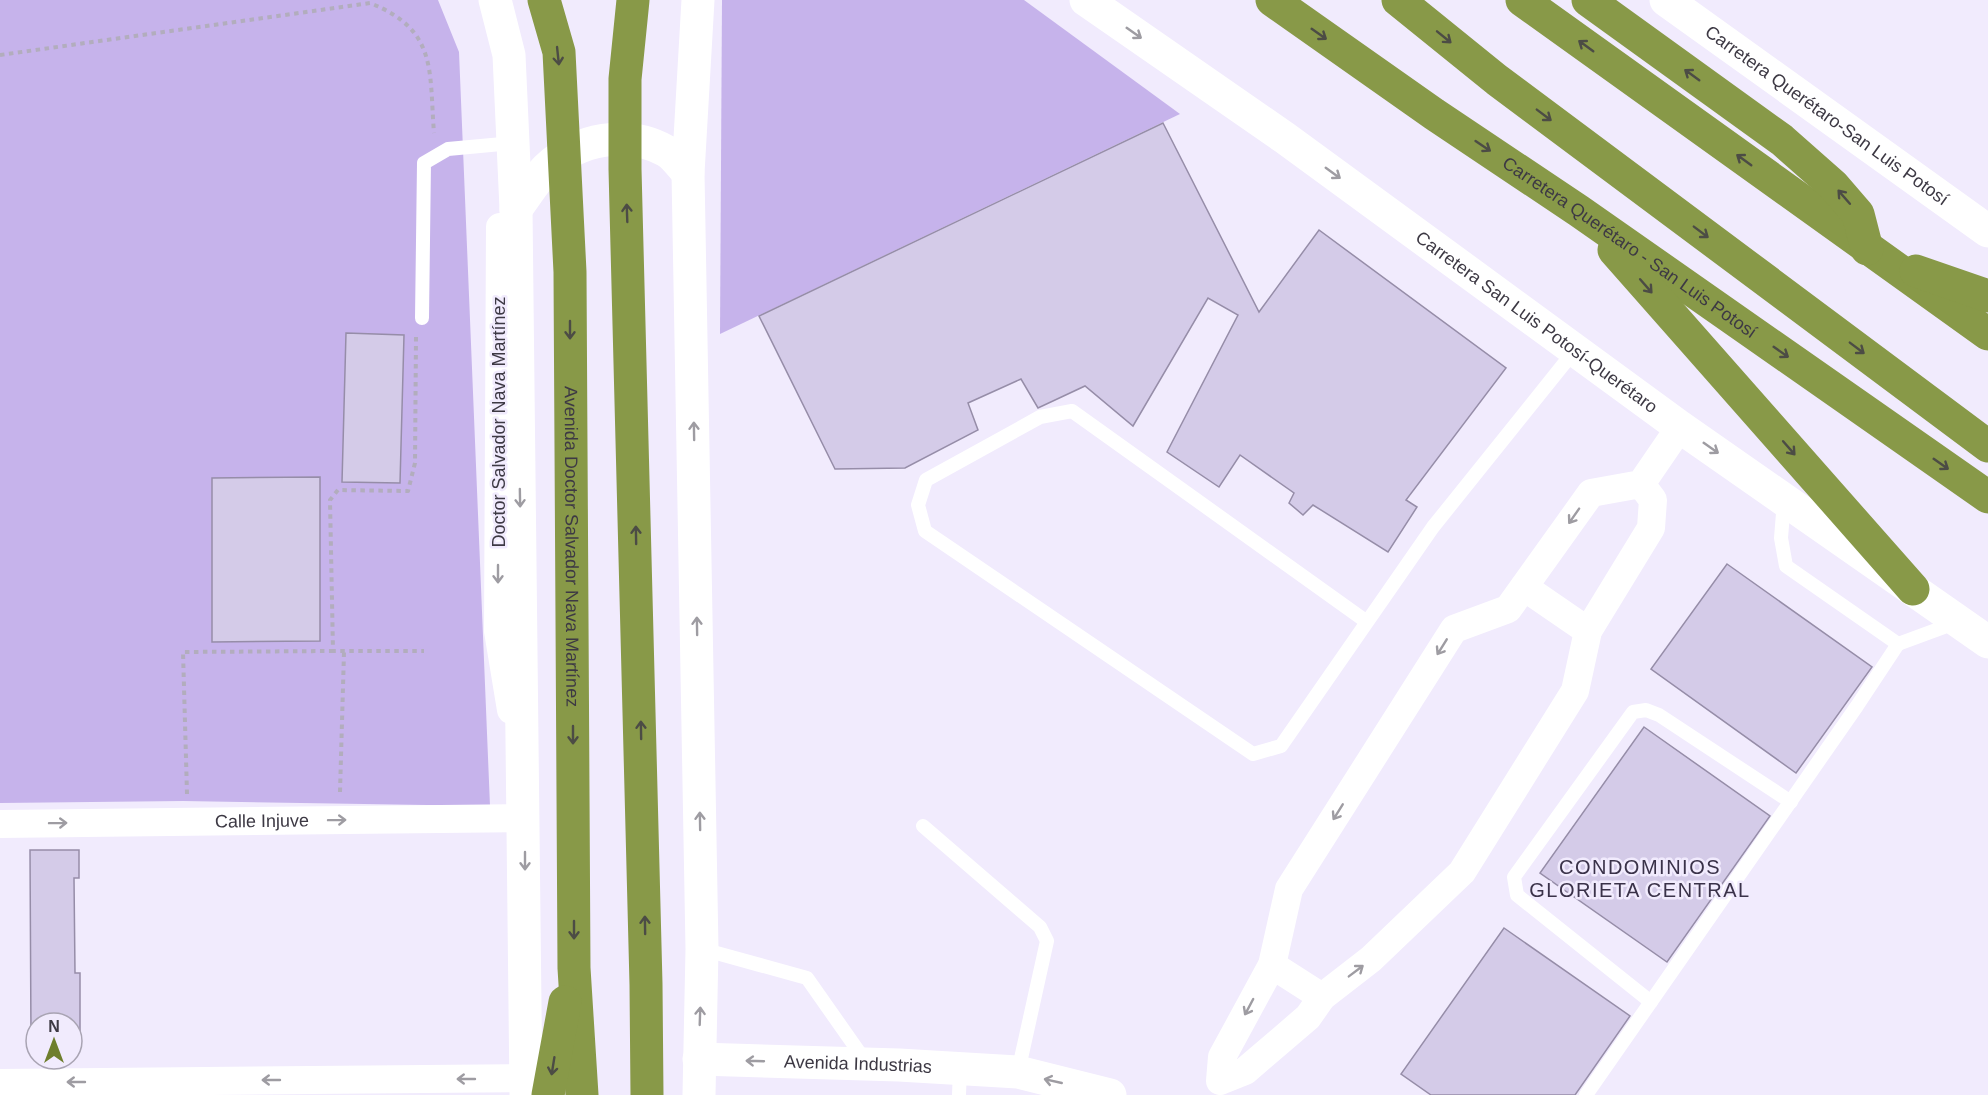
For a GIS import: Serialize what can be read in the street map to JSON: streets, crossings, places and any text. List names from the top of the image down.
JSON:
{
  "streets": {
    "highway": ["Carretera Querétaro - San Luis Potosí", "Avenida Doctor Salvador Nava Martínez"],
    "main road": ["Carretera Querétaro-San Luis Potosí", "Carretera San Luis Potosí-Querétaro", "Avenida Industrias"],
    "street": ["Calle Injuve"]
  },
  "one_way": ["Carretera San Luis Potosí-Querétaro", "Calle Injuve", "Avenida Industrias"],
  "districts": ["CONDOMINIOS GLORIETA CENTRAL"],
  "north": "top"
}
